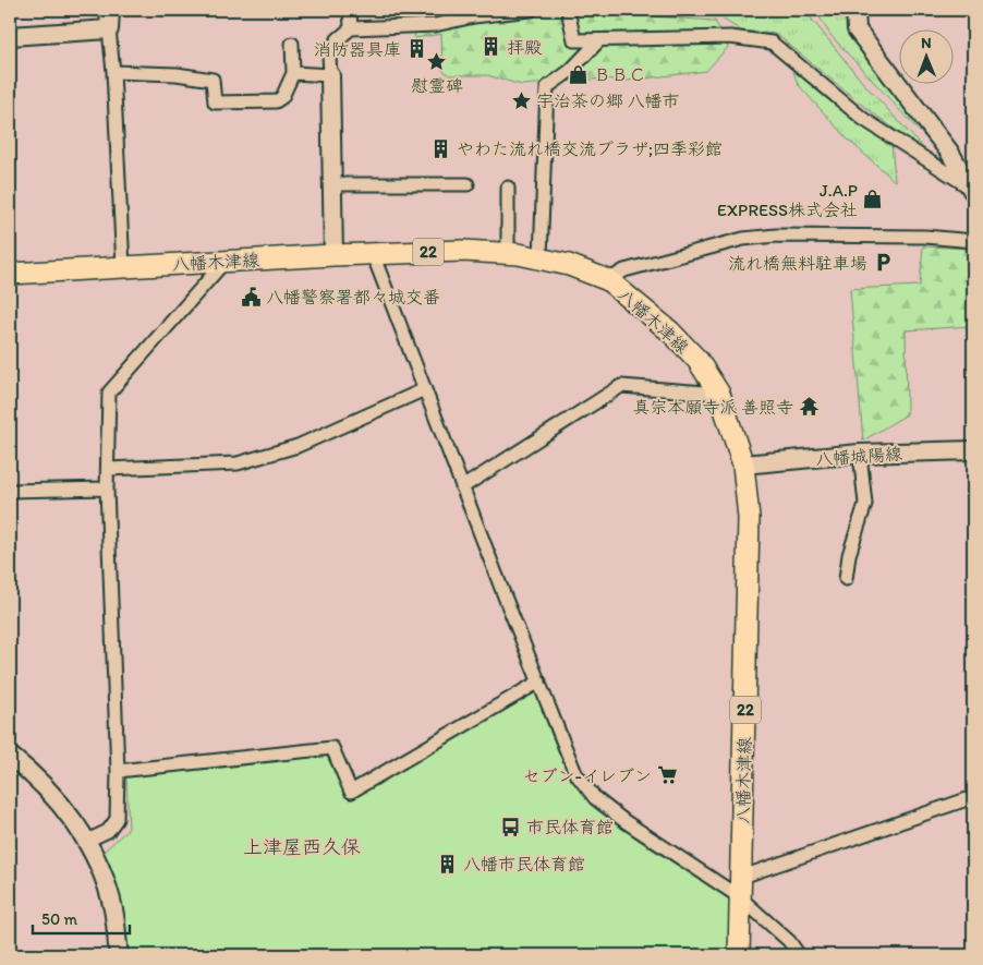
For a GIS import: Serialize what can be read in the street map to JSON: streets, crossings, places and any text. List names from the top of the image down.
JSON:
{
  "streets": {
    "main road": ["22", "八幡木津線"],
    "street": ["八幡城陽線"]
  },
  "crossings": [
    ["八幡木津線", "八幡城陽線"]
  ],
  "districts": ["上津屋西久保"],
  "places": {
    "building": [
      "拝殿",
      "消防器具庫",
      "やわた流れ橋交流プラザ;四季彩館",
      "八幡市民体育館"
    ],
    "place": ["慰霊碑", "宇治茶の郷 八幡市"],
    "shop": ["ＢＢＣ", "J.A.P EXPRESS株式会社"],
    "parking": ["流れ橋無料駐車場"],
    "public building": ["八幡警察署都々城交番"],
    "temple": ["真宗本願寺派 善照寺"],
    "supermarket": ["セブン-イレブン"],
    "bus stop": ["市民体育館"]
  },
  "scale_bar": "50 m",
  "north": "top"
}
